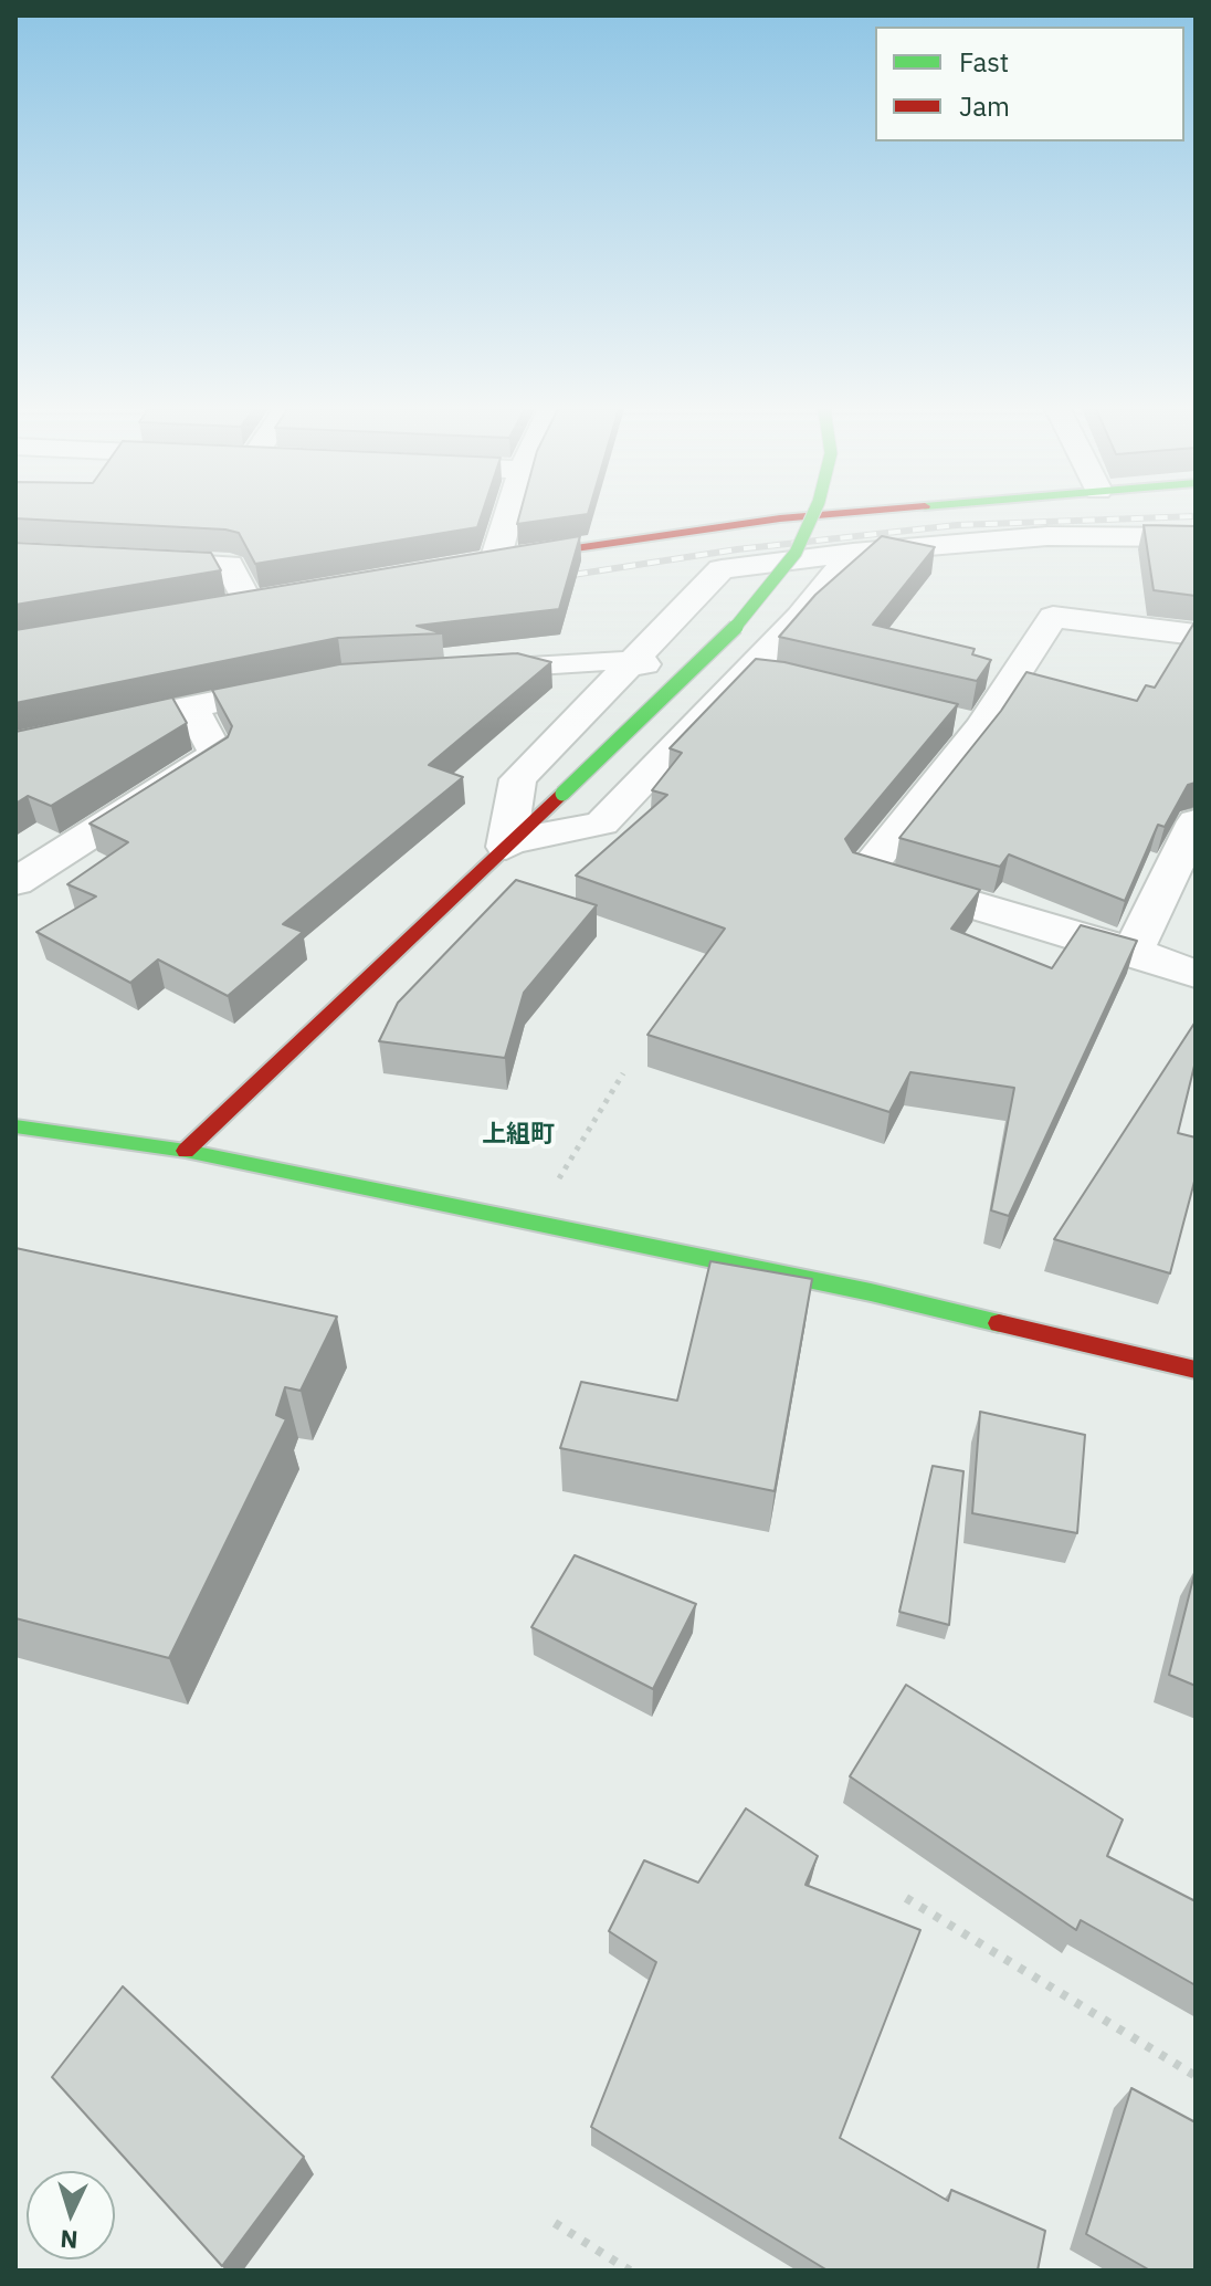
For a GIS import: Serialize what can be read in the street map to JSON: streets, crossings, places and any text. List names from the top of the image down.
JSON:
{
  "districts": ["上組町"],
  "legend": ["Fast", "Jam"],
  "north": "bottom"
}
